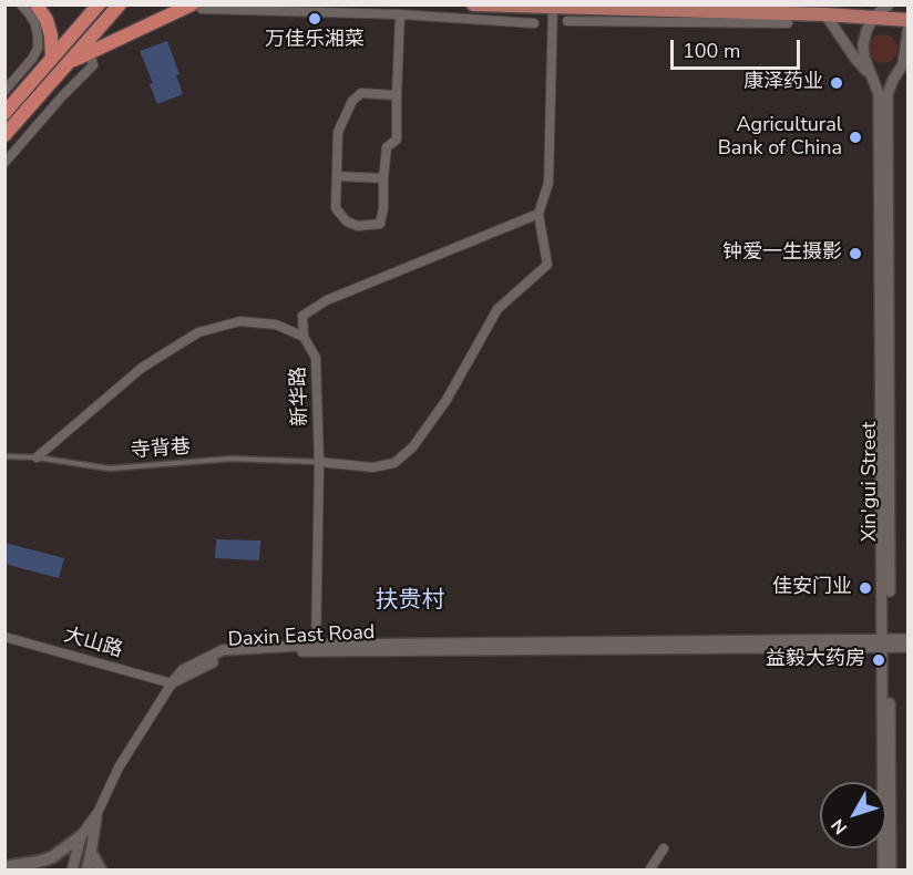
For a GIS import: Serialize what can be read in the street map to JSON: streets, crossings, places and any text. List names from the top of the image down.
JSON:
{
  "streets": {
    "street": [
      "新华路",
      "Xin'gui Street",
      "Daxin East Road",
      "大山路"
    ],
    "lane": ["寺背巷"]
  },
  "crossings": [
    ["新华路", "寺背巷"],
    ["新华路", "Daxin East Road"],
    ["Xin'gui Street", "Daxin East Road"],
    ["Daxin East Road", "大山路"]
  ],
  "districts": ["扶贵村"],
  "places": [
    "万佳乐湘菜",
    "康泽药业",
    "Agricultural Bank of China",
    "钟爱一生摄影",
    "佳安门业",
    "益毅大药房"
  ],
  "scale_bar": "100 m",
  "north": "bottom left"
}
